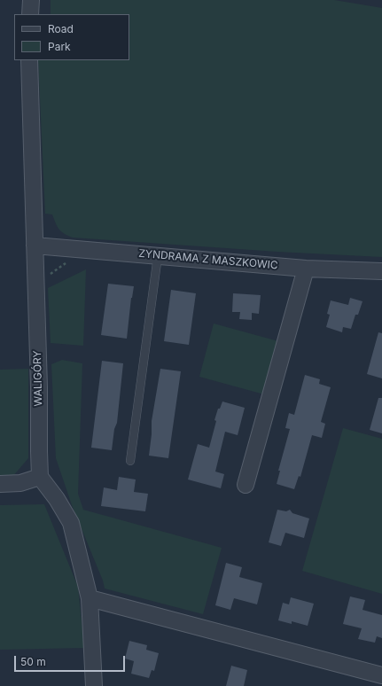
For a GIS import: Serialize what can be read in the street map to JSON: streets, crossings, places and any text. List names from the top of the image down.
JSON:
{
  "streets": {
    "street": ["ZYNDRAMA Z MASZKOWIC", "WALIGÓRY"]
  },
  "crossings": [
    ["ZYNDRAMA Z MASZKOWIC", "WALIGÓRY"]
  ],
  "legend": ["Road", "Park"],
  "scale_bar": "50 m"
}
